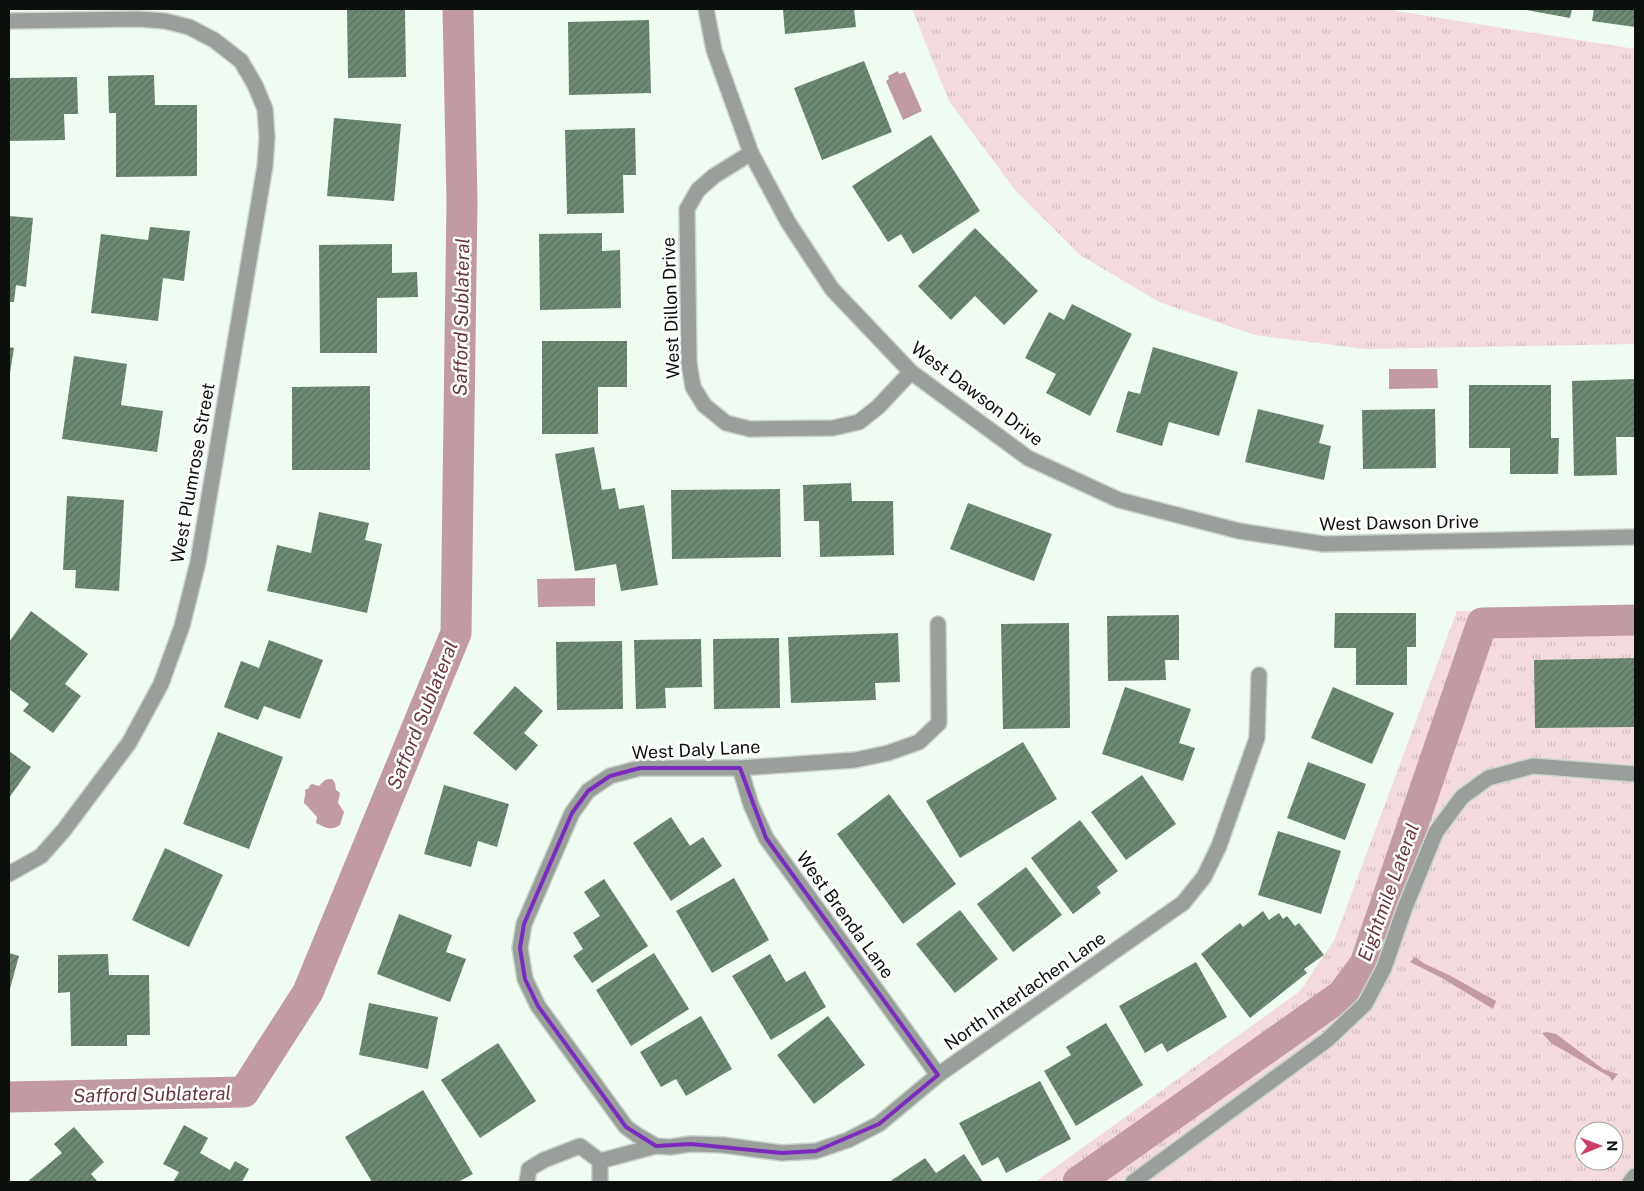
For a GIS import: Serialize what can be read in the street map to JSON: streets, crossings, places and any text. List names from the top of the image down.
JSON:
{
  "streets": {
    "street": [
      "West Dillon Drive",
      "West Dawson Drive",
      "West Plumrose Street",
      "West Daly Lane",
      "West Brenda Lane",
      "North Interlachen Lane"
    ]
  },
  "crossings": [
    ["West Dillon Drive", "West Dawson Drive"],
    ["West Daly Lane", "West Brenda Lane"],
    ["West Daly Lane", "North Interlachen Lane"],
    ["West Brenda Lane", "North Interlachen Lane"]
  ],
  "water": ["Safford Sublateral", "Eightmile Lateral"],
  "north": "right"
}
